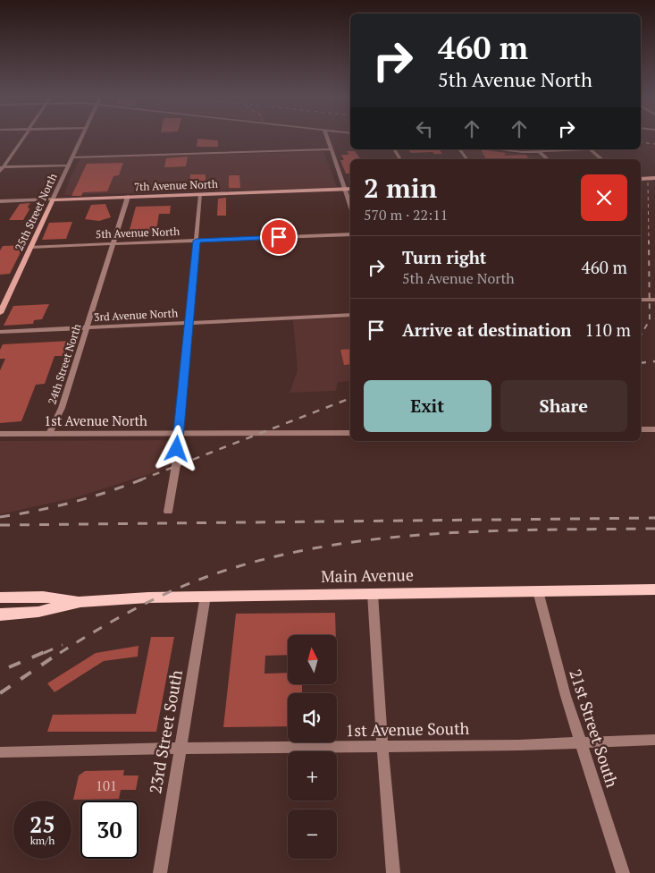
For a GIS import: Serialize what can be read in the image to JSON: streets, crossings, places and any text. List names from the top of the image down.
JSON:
{
  "streets": {
    "main road": ["7th Avenue North", "25th Street North", "Main Avenue"],
    "street": [
      "5th Avenue North",
      "3rd Avenue North",
      "24th Street North",
      "1st Avenue North",
      "21st Street South",
      "1st Avenue South",
      "23rd Street South"
    ]
  },
  "crossings": [
    ["7th Avenue North", "25th Street North"],
    ["7th Avenue North", "24th Street North"],
    ["25th Street North", "5th Avenue North"],
    ["5th Avenue North", "24th Street North"],
    ["3rd Avenue North", "24th Street North"],
    ["24th Street North", "1st Avenue North"],
    ["Main Avenue", "21st Street South"],
    ["Main Avenue", "23rd Street South"],
    ["21st Street South", "1st Avenue South"],
    ["1st Avenue South", "23rd Street South"]
  ],
  "house_numbers": ["101"],
  "north": "top",
  "page": {
    "turn": ["460 m", "5th Avenue North"],
    "heading": ["2 min", "570 m · 22:11"],
    "list": [
      {
        "name": "Turn right",
        "note": "5th Avenue North",
        "value": "460 m"
      },
      {
        "name": "Arrive at destination",
        "value": "110 m"
      }
    ],
    "buttons": ["Exit", "Share"],
    "map_buttons": ["+", "−"],
    "speed": "25 km/h",
    "limit": "30"
  }
}
